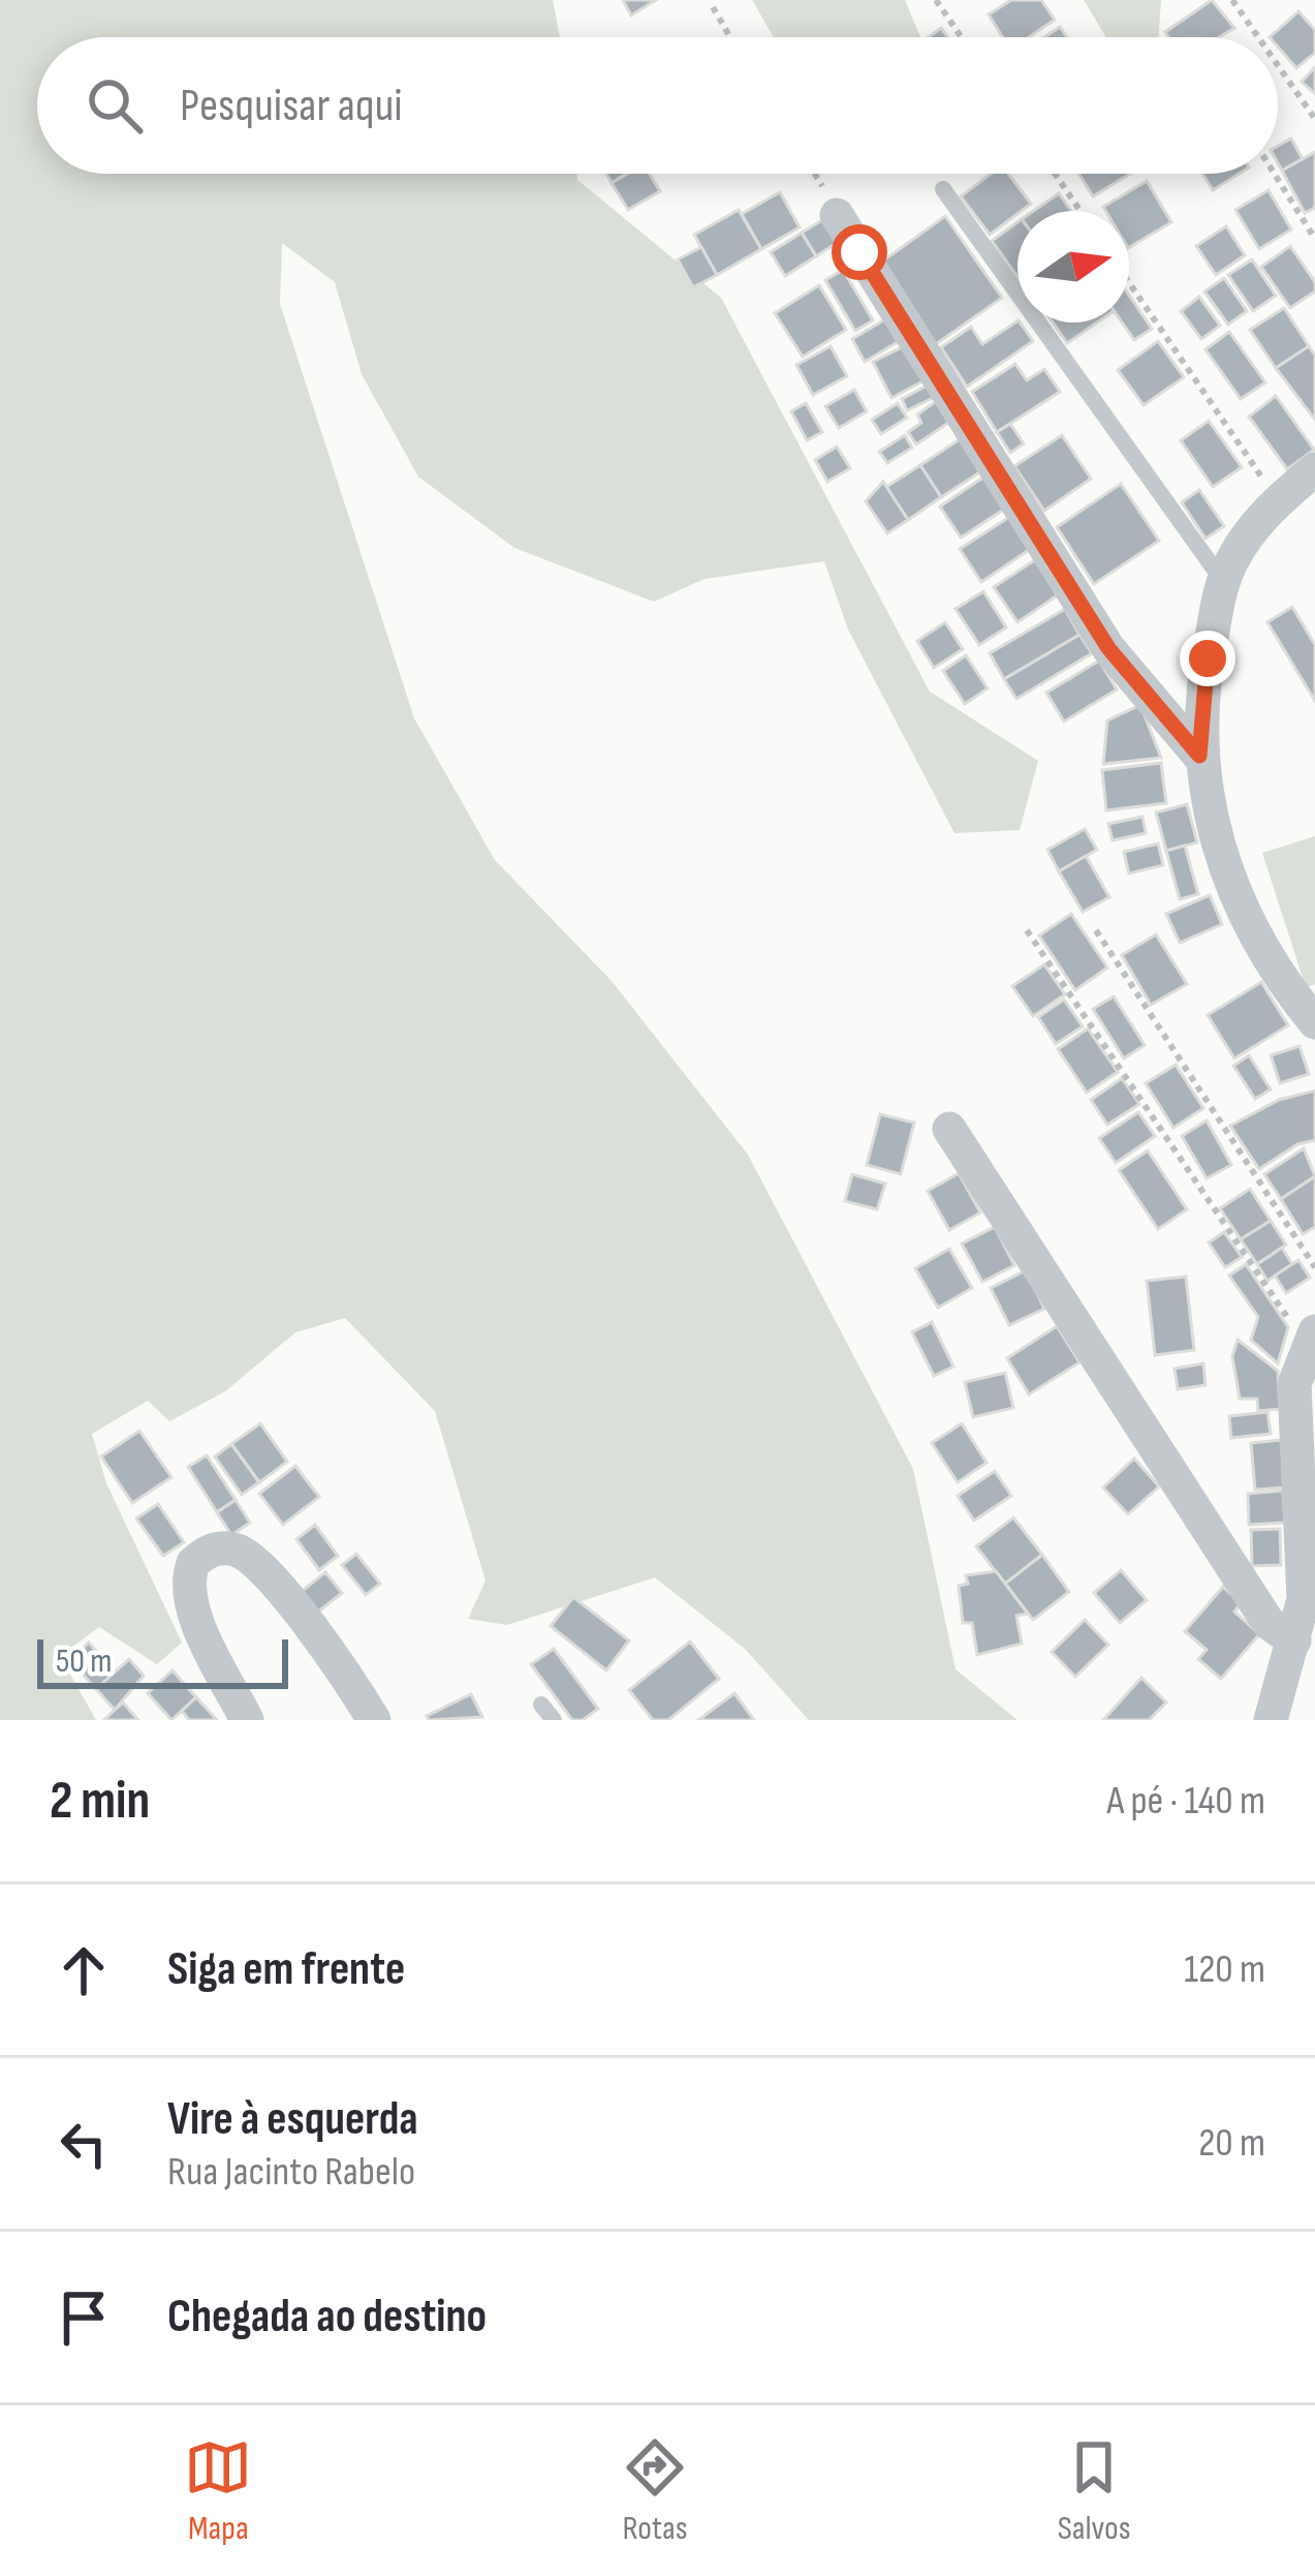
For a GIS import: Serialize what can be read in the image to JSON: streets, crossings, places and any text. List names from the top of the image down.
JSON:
{
  "scale_bar": "50 m",
  "north": "right",
  "page": {
    "search": "Pesquisar aqui",
    "scale": "50 m",
    "heading": ["2 min", "A pé · 140 m"],
    "list": [
      ["Siga em frente", "120 m"],
      ["Vire à esquerda", "Rua Jacinto Rabelo", "20 m"],
      "Chegada ao destino"
    ],
    "nav": ["Mapa", "Rotas", "Salvos"]
  }
}
